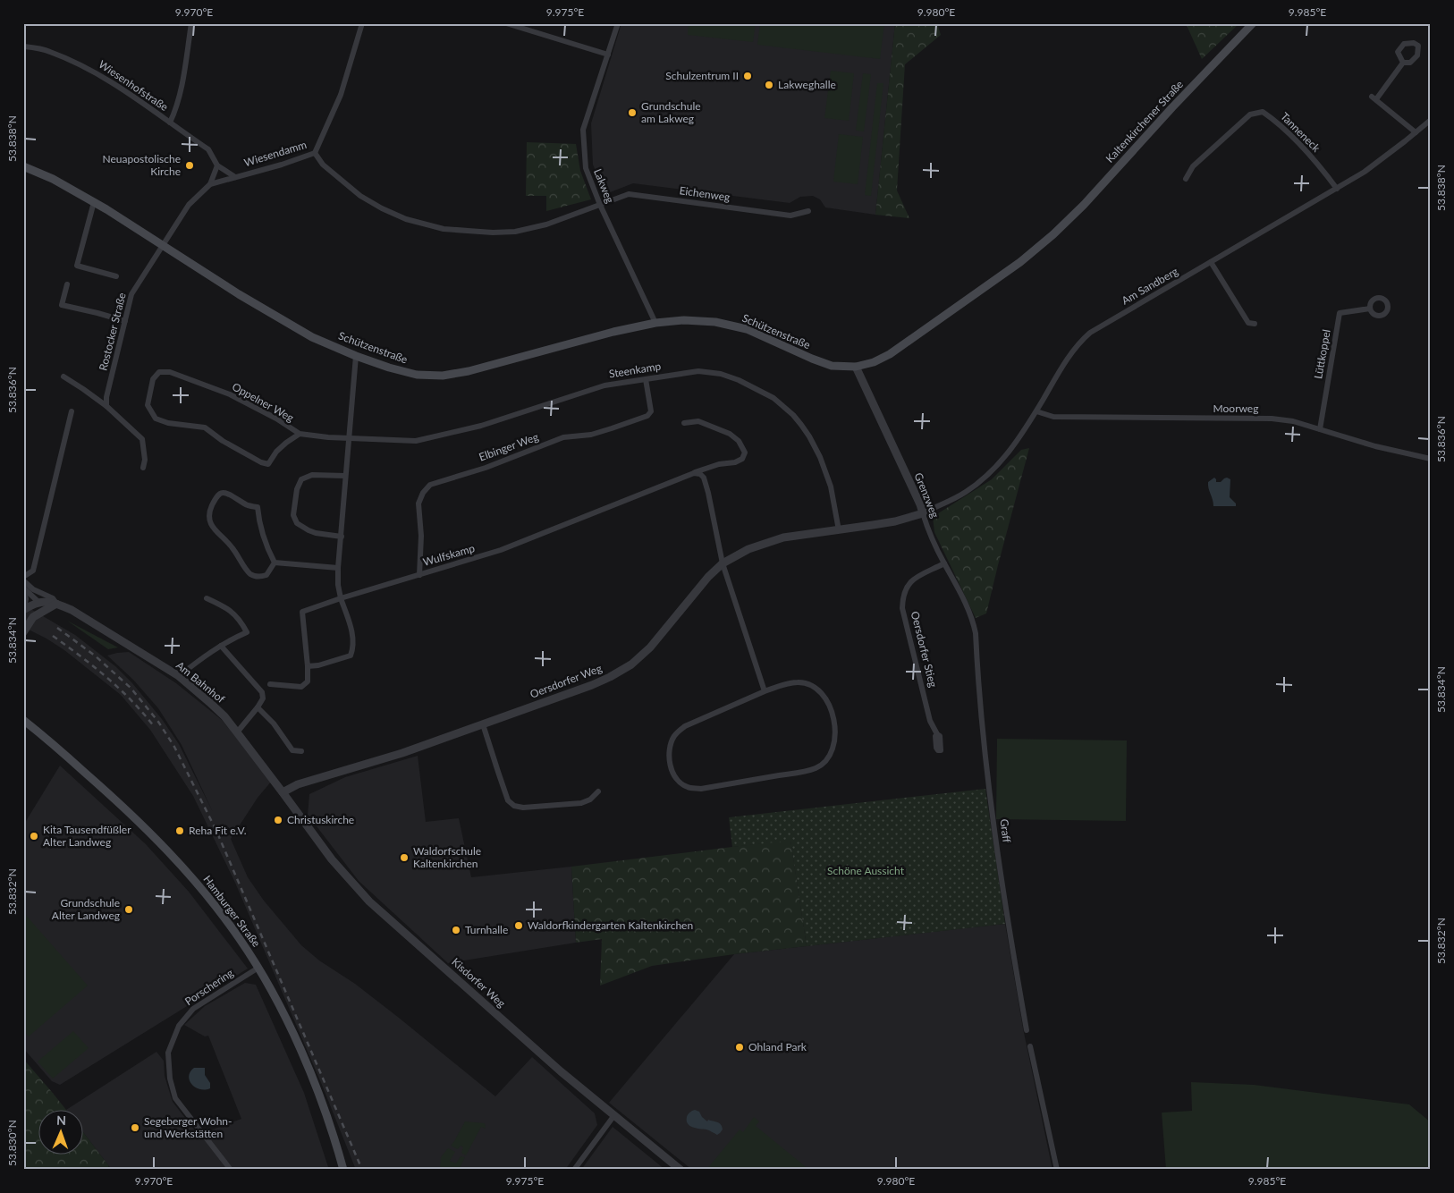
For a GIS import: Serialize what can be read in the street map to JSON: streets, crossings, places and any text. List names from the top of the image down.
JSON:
{
  "streets": {
    "main road": ["Kaltenkirchener Straße", "Schützenstraße", "Hamburger Straße"],
    "street": [
      "Wiesenhofstraße",
      "Tanneneck",
      "Wiesendamm",
      "Lakweg",
      "Eichenweg",
      "Am Sandberg",
      "Rostocker Straße",
      "Lüttkoppel",
      "Steenkamp",
      "Oppelner Weg",
      "Moorweg",
      "Elbinger Weg",
      "Grenzweg",
      "Wulfskamp",
      "Oersdorfer Stieg",
      "Oersdorfer Weg",
      "Am Bahnhof",
      "Graff",
      "Kisdorfer Weg",
      "Porschering"
    ]
  },
  "crossings": [
    ["Kaltenkirchener Straße", "Schützenstraße"],
    ["Kaltenkirchener Straße", "Grenzweg"],
    ["Tanneneck", "Am Sandberg"],
    ["Wiesendamm", "Eichenweg"],
    ["Wiesendamm", "Rostocker Straße"],
    ["Wiesendamm", "Schützenstraße"],
    ["Lakweg", "Eichenweg"],
    ["Lakweg", "Schützenstraße"],
    ["Am Sandberg", "Moorweg"],
    ["Am Sandberg", "Grenzweg"],
    ["Am Sandberg", "Oersdorfer Weg"],
    ["Rostocker Straße", "Schützenstraße"],
    ["Schützenstraße", "Grenzweg"],
    ["Lüttkoppel", "Moorweg"],
    ["Steenkamp", "Oppelner Weg"],
    ["Steenkamp", "Elbinger Weg"],
    ["Steenkamp", "Oersdorfer Weg"],
    ["Elbinger Weg", "Wulfskamp"],
    ["Grenzweg", "Oersdorfer Stieg"],
    ["Grenzweg", "Oersdorfer Weg"],
    ["Grenzweg", "Graff"],
    ["Oersdorfer Weg", "Am Bahnhof"],
    ["Oersdorfer Weg", "Kisdorfer Weg"],
    ["Am Bahnhof", "Kisdorfer Weg"],
    ["Hamburger Straße", "Porschering"]
  ],
  "parks": ["Schöne Aussicht"],
  "places": [
    "Schulzentrum II",
    "Lakweghalle",
    "Grundschule am Lakweg",
    "Neuapostolische Kirche",
    "Christuskirche",
    "Reha Fit e.V.",
    "Kita Tausendfüßler Alter Landweg",
    "Waldorfschule Kaltenkirchen",
    "Grundschule Alter Landweg",
    "Waldorfkindergarten Kaltenkirchen",
    "Turnhalle",
    "Ohland Park",
    "Segeberger Wohn- und Werkstätten"
  ],
  "north": "top",
  "coordinates": [
    "9.970°E",
    "9.975°E",
    "9.980°E",
    "9.985°E",
    "53.838°N",
    "53.836°N",
    "53.834°N",
    "53.832°N",
    "53.830°N"
  ]
}
